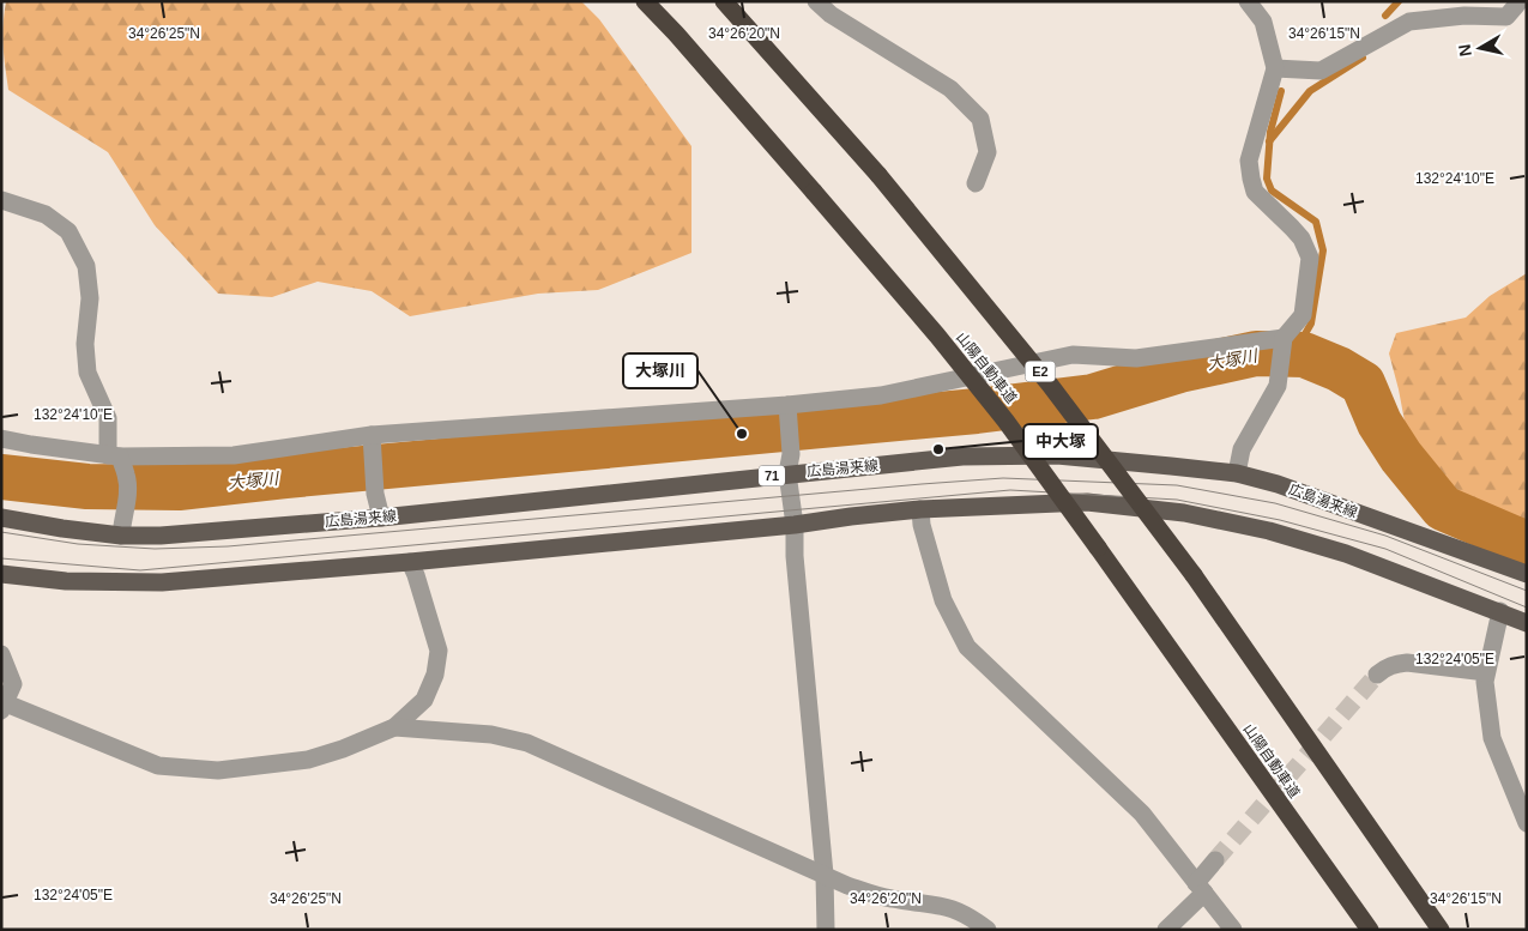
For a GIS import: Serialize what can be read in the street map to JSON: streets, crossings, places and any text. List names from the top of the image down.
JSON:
{
  "streets": {
    "highway": ["山陽自動車道", "E2"],
    "main road": ["広島湯来線", "71"]
  },
  "water": ["大塚川"],
  "places": ["大塚川", "中大塚"],
  "north": "left",
  "coordinates": [
    "34°26'25\"N",
    "34°26'20\"N",
    "34°26'15\"N",
    "132°24'10\"E",
    "132°24'05\"E"
  ]
}
